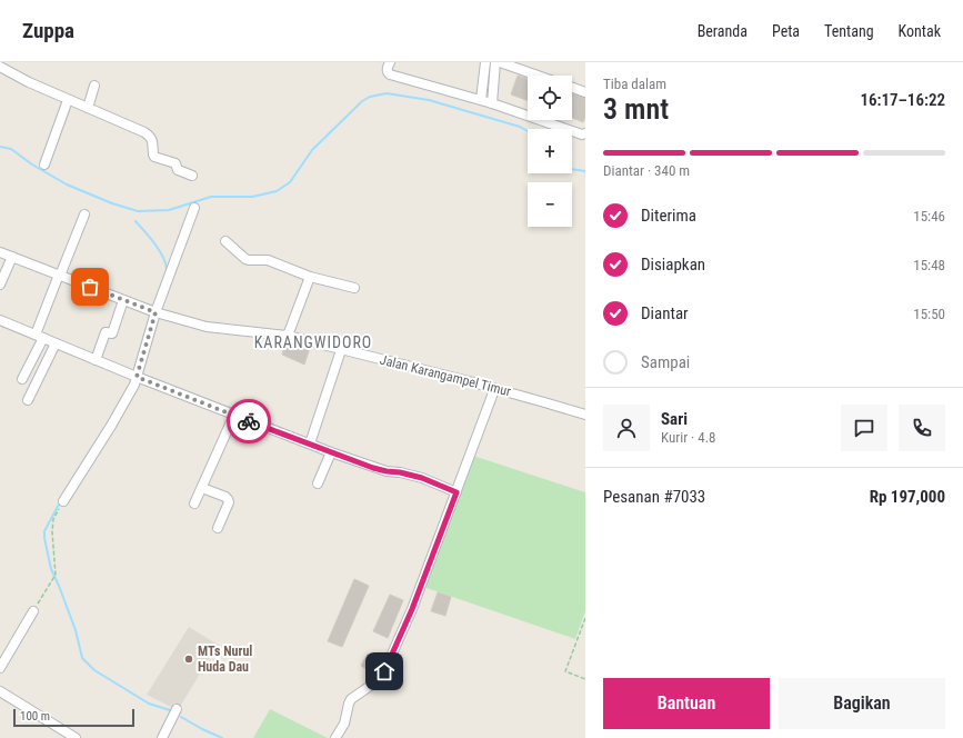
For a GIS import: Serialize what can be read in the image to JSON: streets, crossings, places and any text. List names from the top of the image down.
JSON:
{
  "streets": {
    "street": ["Jalan Karangampel Timur"]
  },
  "districts": ["KARANGWIDORO"],
  "places": ["MTs Nurul Huda Dau"],
  "scale_bar": "100 m",
  "page": {
    "header": "Zuppa",
    "nav": [
      "Beranda",
      "Peta",
      "Tentang",
      "Kontak"
    ],
    "heading": ["3 mnt", "Tiba dalam", "16:17–16:22"],
    "panel": [
      "Sari",
      "Kurir · 4.8",
      "Pesanan #7033",
      "Rp 197,000"
    ],
    "map_buttons": ["+", "−"],
    "bar": "Diantar · 340 m",
    "list": [
      ["Diterima", "15:46"],
      ["Disiapkan", "15:48"],
      ["Diantar", "15:50"],
      "Sampai"
    ],
    "buttons": ["Bantuan", "Bagikan"],
    "scale": "100 m"
  }
}
